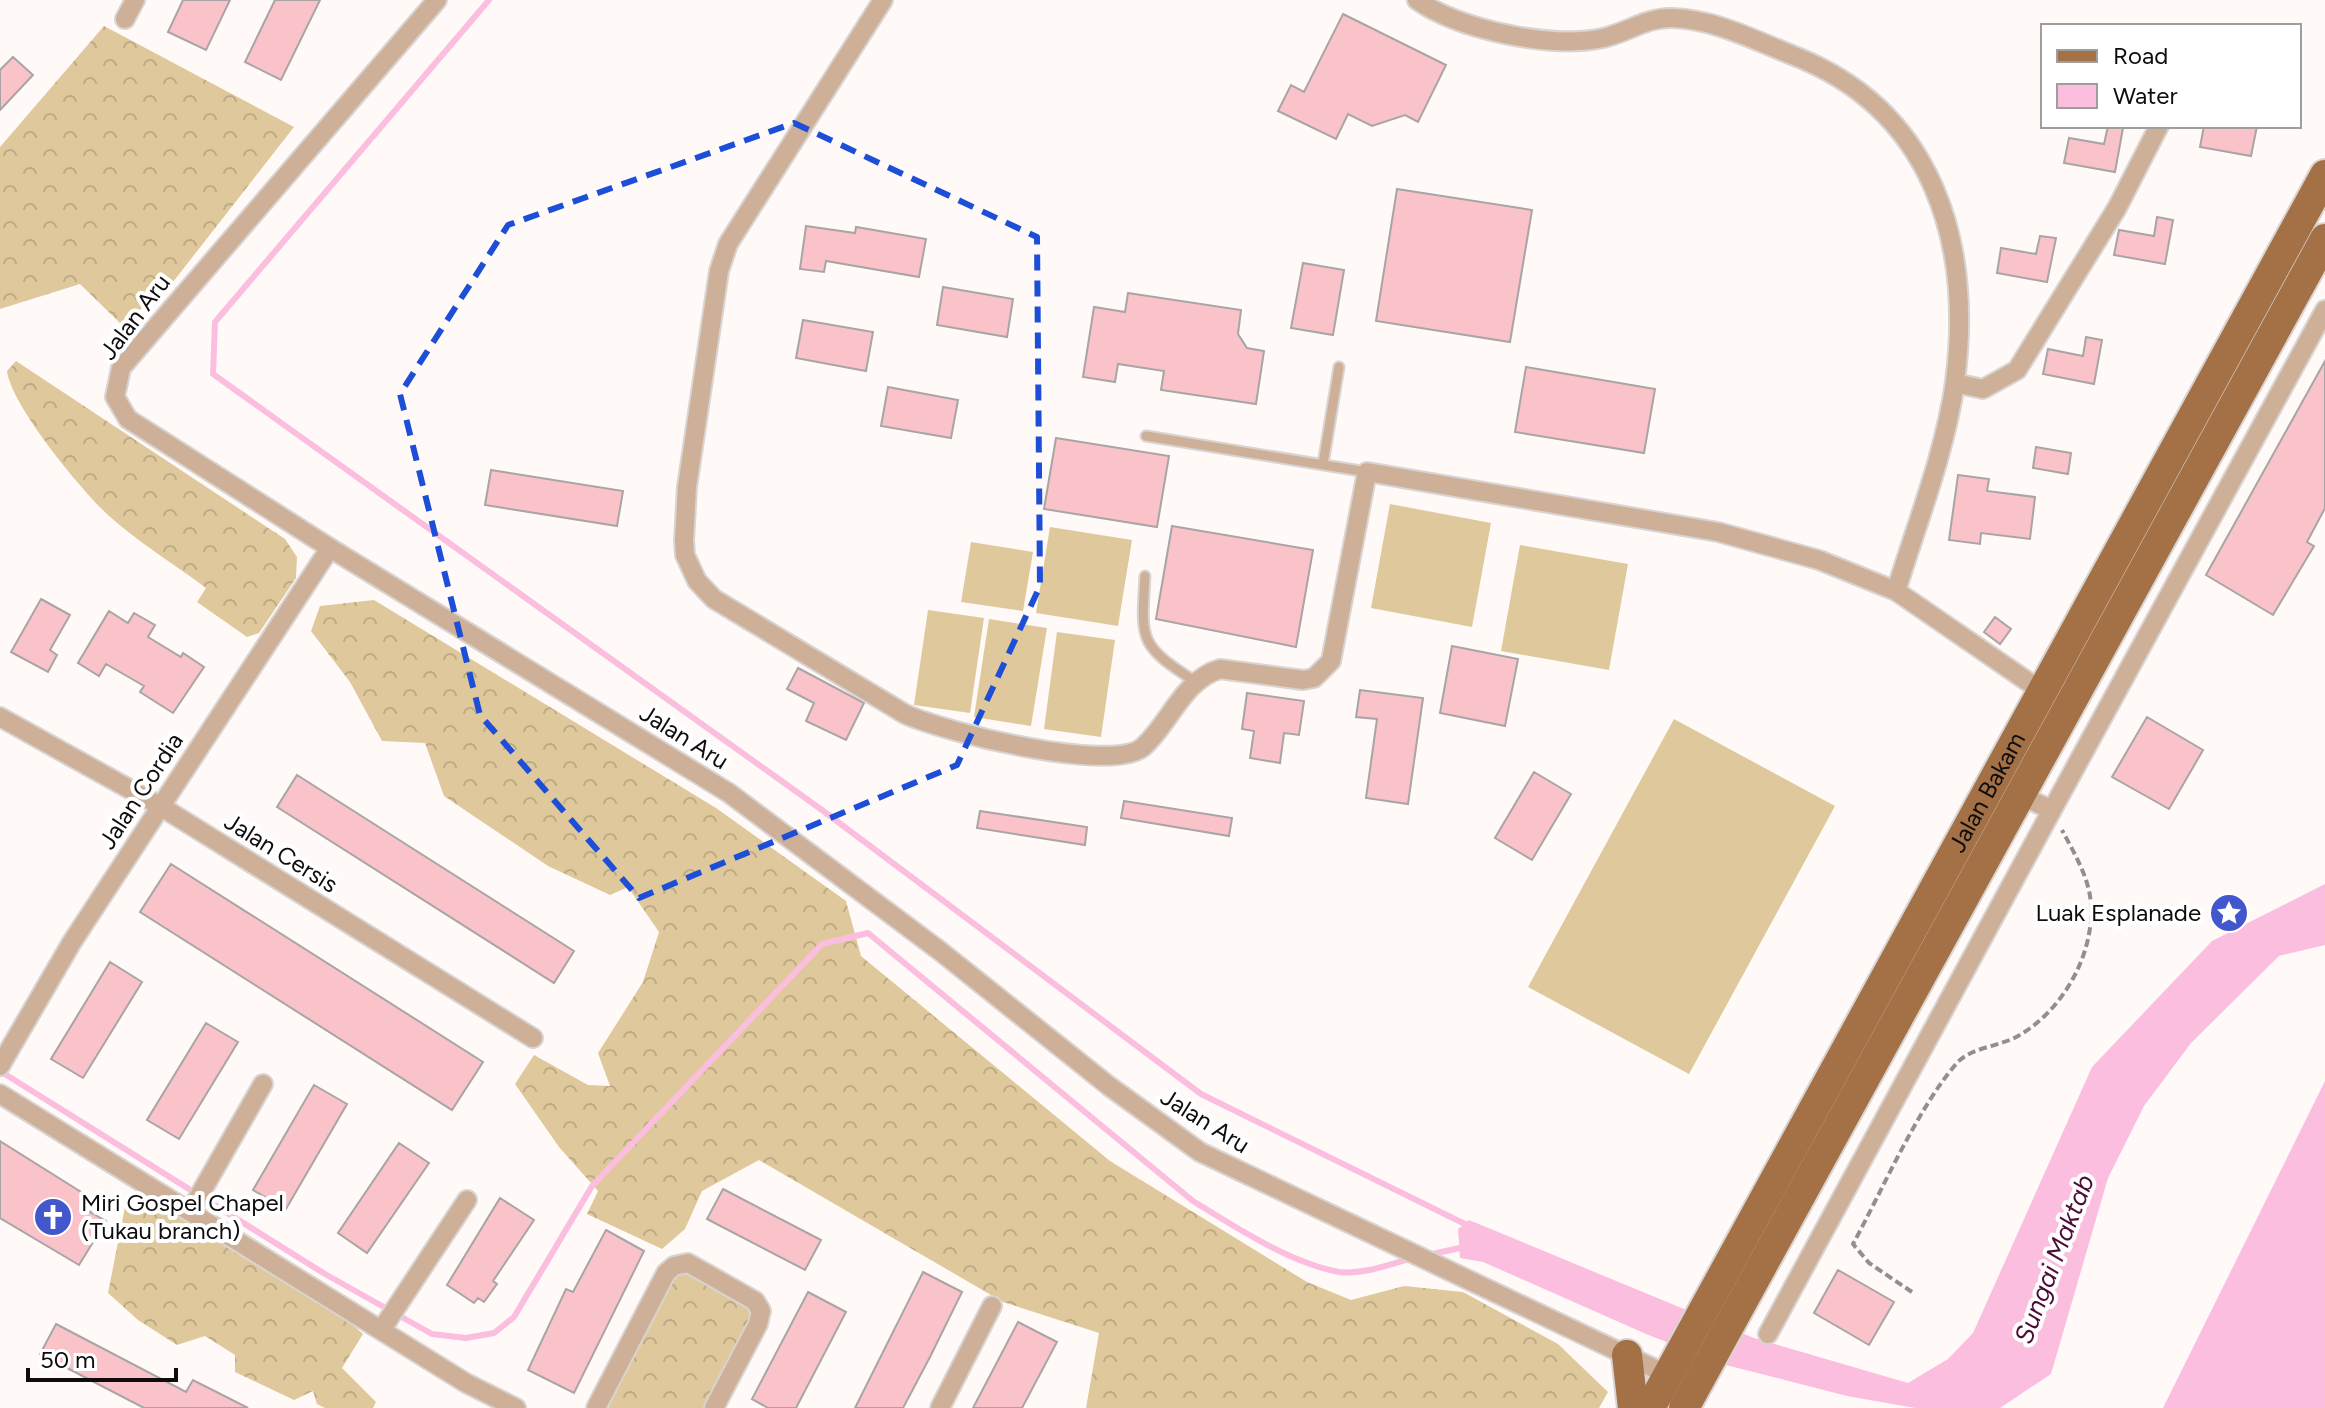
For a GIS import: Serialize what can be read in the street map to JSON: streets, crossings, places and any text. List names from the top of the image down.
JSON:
{
  "streets": {
    "main road": ["Jalan Bakam"],
    "street": ["Jalan Aru", "Jalan Cordia", "Jalan Cersis"]
  },
  "crossings": [
    ["Jalan Aru", "Jalan Cordia"],
    ["Jalan Aru", "Jalan Bakam"],
    ["Jalan Cordia", "Jalan Cersis"]
  ],
  "water": ["Sungai Maktab"],
  "places": {
    "place": ["Luak Esplanade"],
    "church": ["Miri Gospel Chapel (Tukau branch)"]
  },
  "legend": ["Road", "Water"],
  "scale_bar": "50 m"
}
